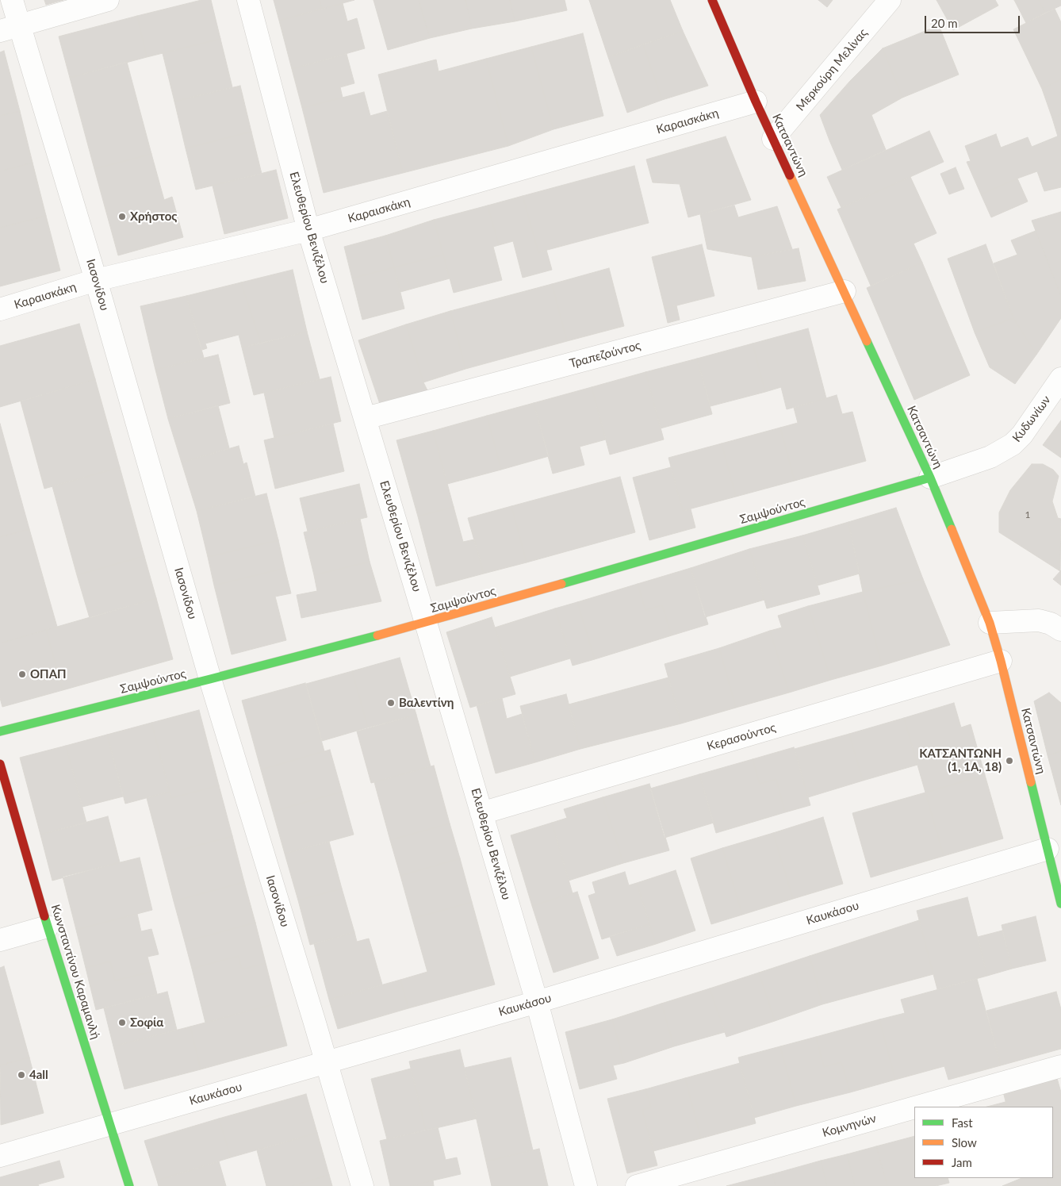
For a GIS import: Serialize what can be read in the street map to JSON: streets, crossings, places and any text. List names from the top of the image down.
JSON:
{
  "streets": {
    "street": [
      "Μερκούρη Μελίνας",
      "Καραισκάκη",
      "Κατσαντώνη",
      "Ελευθερίου Βενιζέλου",
      "Ιασoνίδου",
      "Τραπεζούντος",
      "Κυδωνίων",
      "Σαμψούντος",
      "Κερασούντος",
      "Καυκάσου",
      "Κωνσταντίνου Καραμανλή",
      "Κομνηνών"
    ]
  },
  "crossings": [
    ["Μερκούρη Μελίνας", "Κατσαντώνη"],
    ["Καραισκάκη", "Κατσαντώνη"],
    ["Καραισκάκη", "Ελευθερίου Βενιζέλου"],
    ["Καραισκάκη", "Ιασoνίδου"],
    ["Κατσαντώνη", "Τραπεζούντος"],
    ["Κατσαντώνη", "Κυδωνίων"],
    ["Κατσαντώνη", "Σαμψούντος"],
    ["Κατσαντώνη", "Κερασούντος"],
    ["Κατσαντώνη", "Καυκάσου"],
    ["Ελευθερίου Βενιζέλου", "Τραπεζούντος"],
    ["Ελευθερίου Βενιζέλου", "Σαμψούντος"],
    ["Ελευθερίου Βενιζέλου", "Κερασούντος"],
    ["Ελευθερίου Βενιζέλου", "Καυκάσου"],
    ["Ιασoνίδου", "Σαμψούντος"],
    ["Ιασoνίδου", "Καυκάσου"],
    ["Κυδωνίων", "Σαμψούντος"],
    ["Καυκάσου", "Κωνσταντίνου Καραμανλή"]
  ],
  "places": [
    "Χρήστος",
    "ΟΠΑΠ",
    "Βαλεντίνη",
    "ΚΑΤΣΑΝΤΩΝΗ (1, 1Α, 18)",
    "Σοφία",
    "4all"
  ],
  "house_numbers": ["1"],
  "legend": ["Fast", "Slow", "Jam"],
  "scale_bar": "20 m"
}
